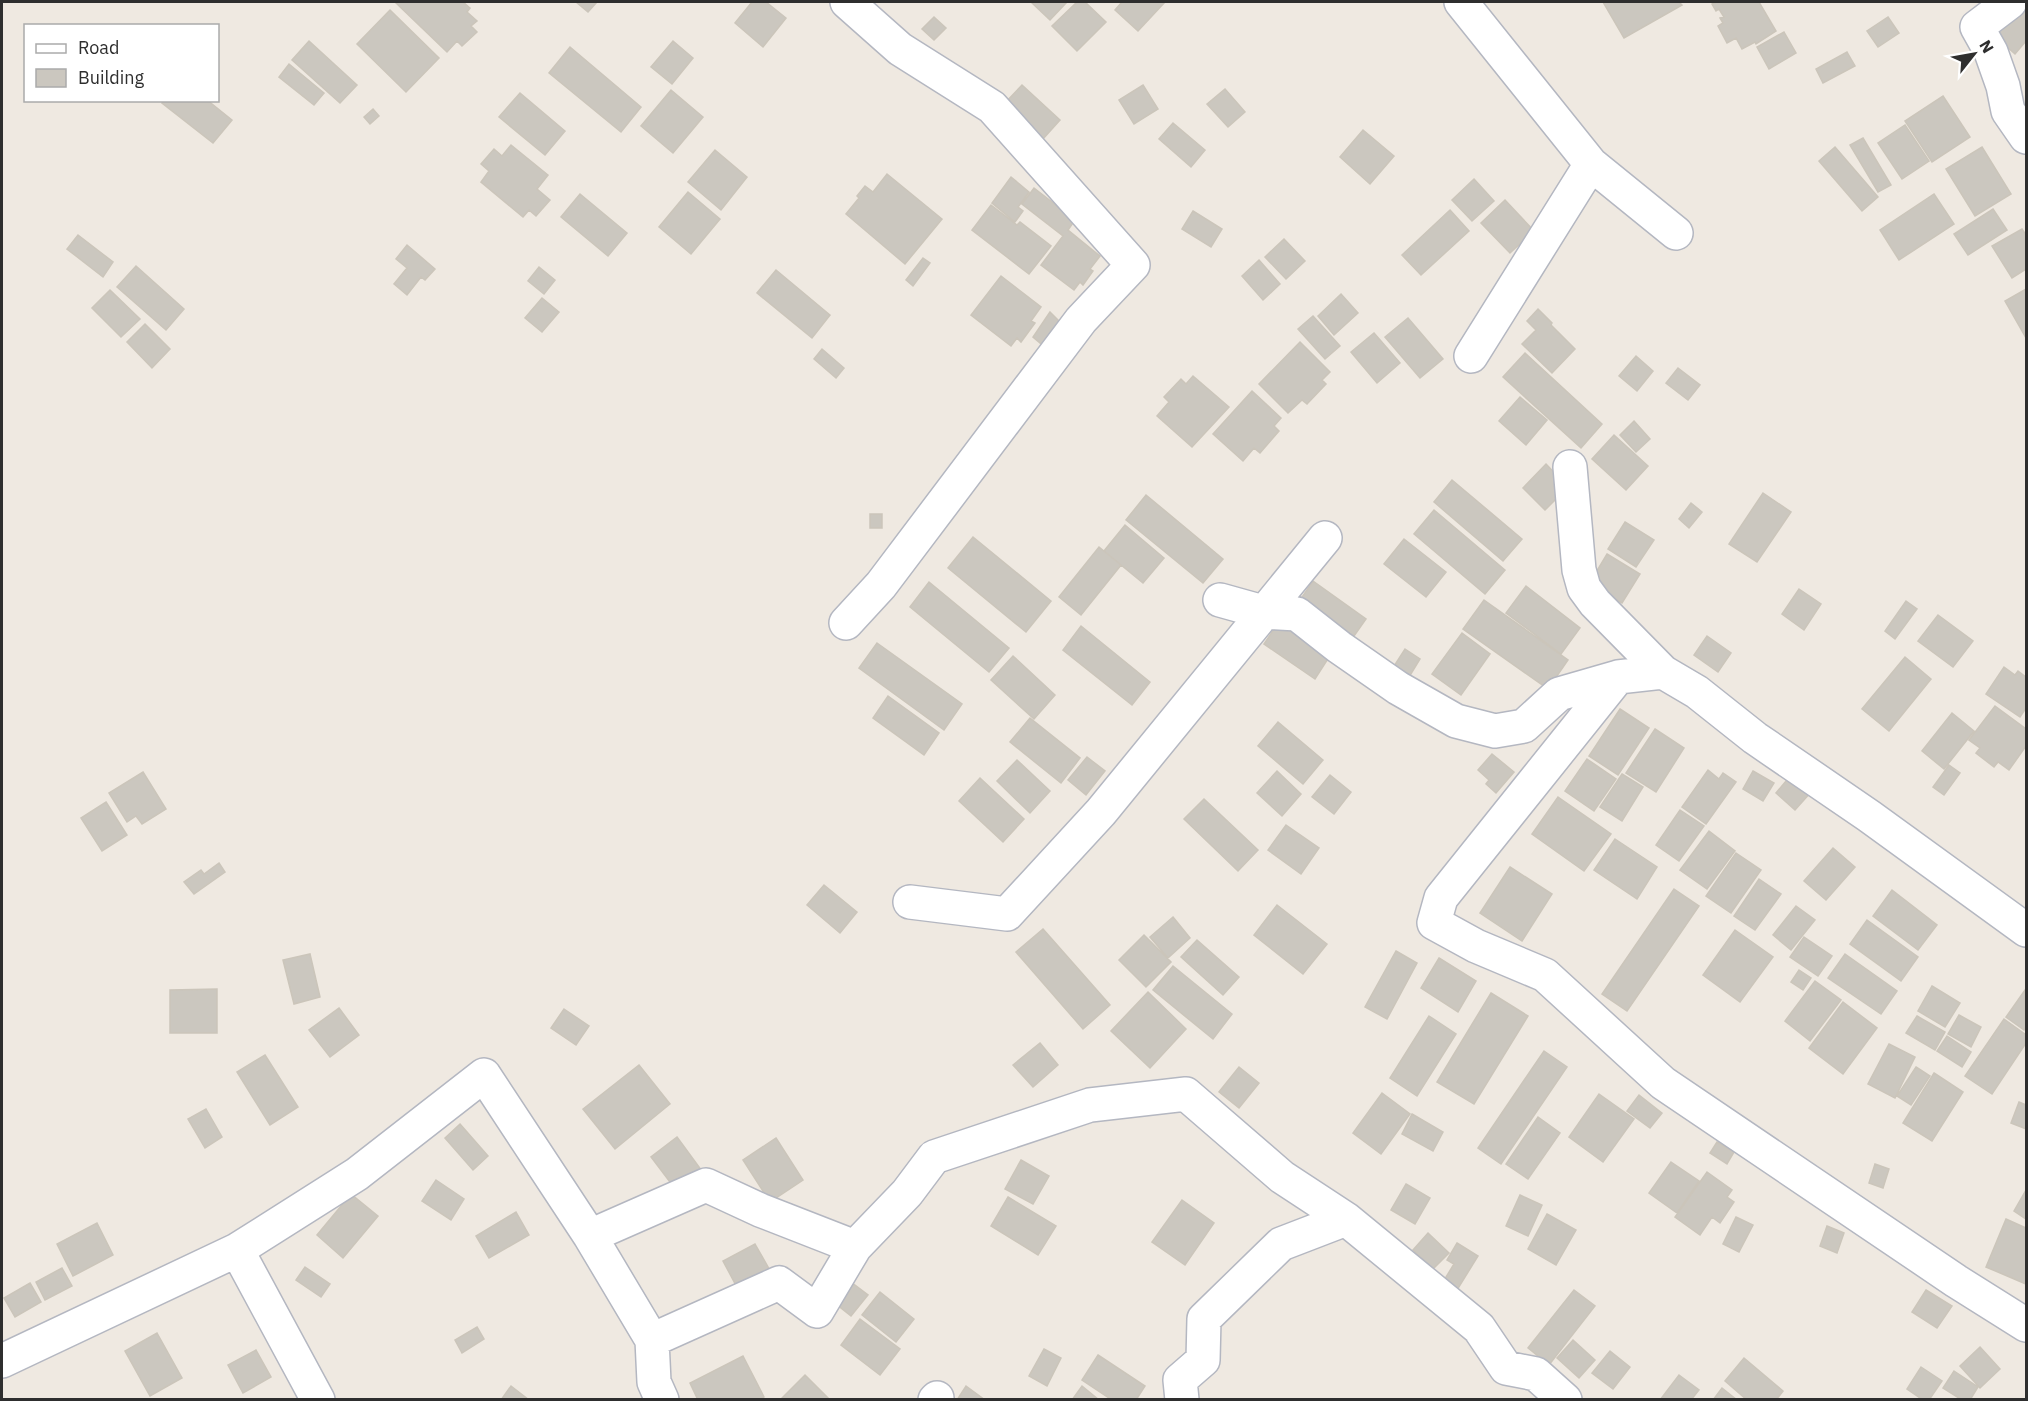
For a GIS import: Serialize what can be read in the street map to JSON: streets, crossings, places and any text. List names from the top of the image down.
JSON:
{
  "legend": ["Road", "Building"],
  "north": "top right"
}
